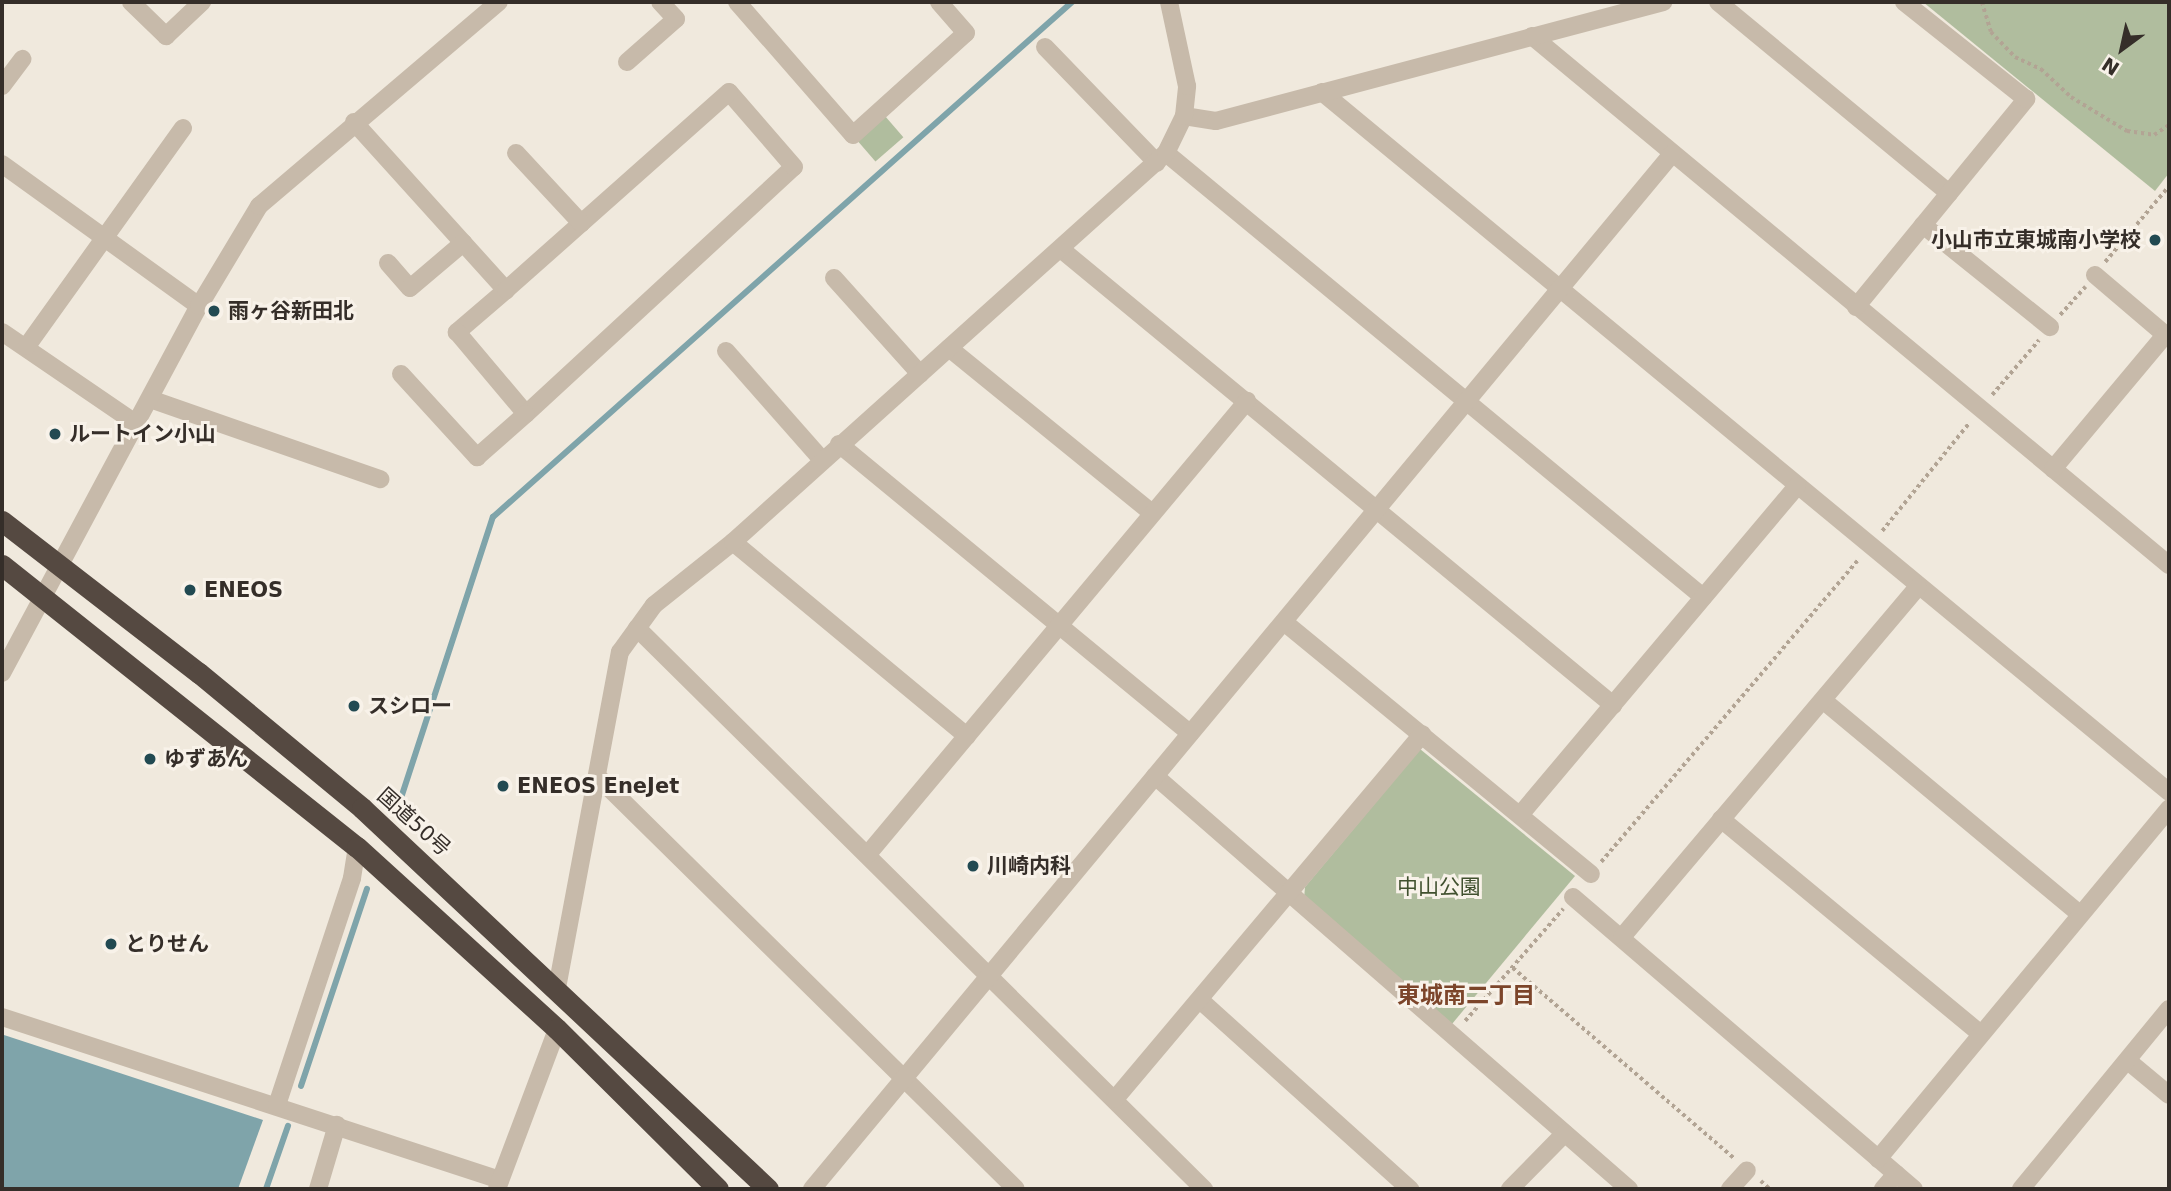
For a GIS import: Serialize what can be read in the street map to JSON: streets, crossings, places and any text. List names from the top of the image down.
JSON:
{
  "streets": {
    "highway": ["国道50号"]
  },
  "districts": ["東城南二丁目"],
  "parks": ["中山公園"],
  "places": [
    "小山市立東城南小学校",
    "雨ヶ谷新田北",
    "ルートイン小山",
    "ENEOS",
    "スシロー",
    "ゆずあん",
    "ENEOS EneJet",
    "川崎内科",
    "とりせん"
  ],
  "north": "bottom left"
}
